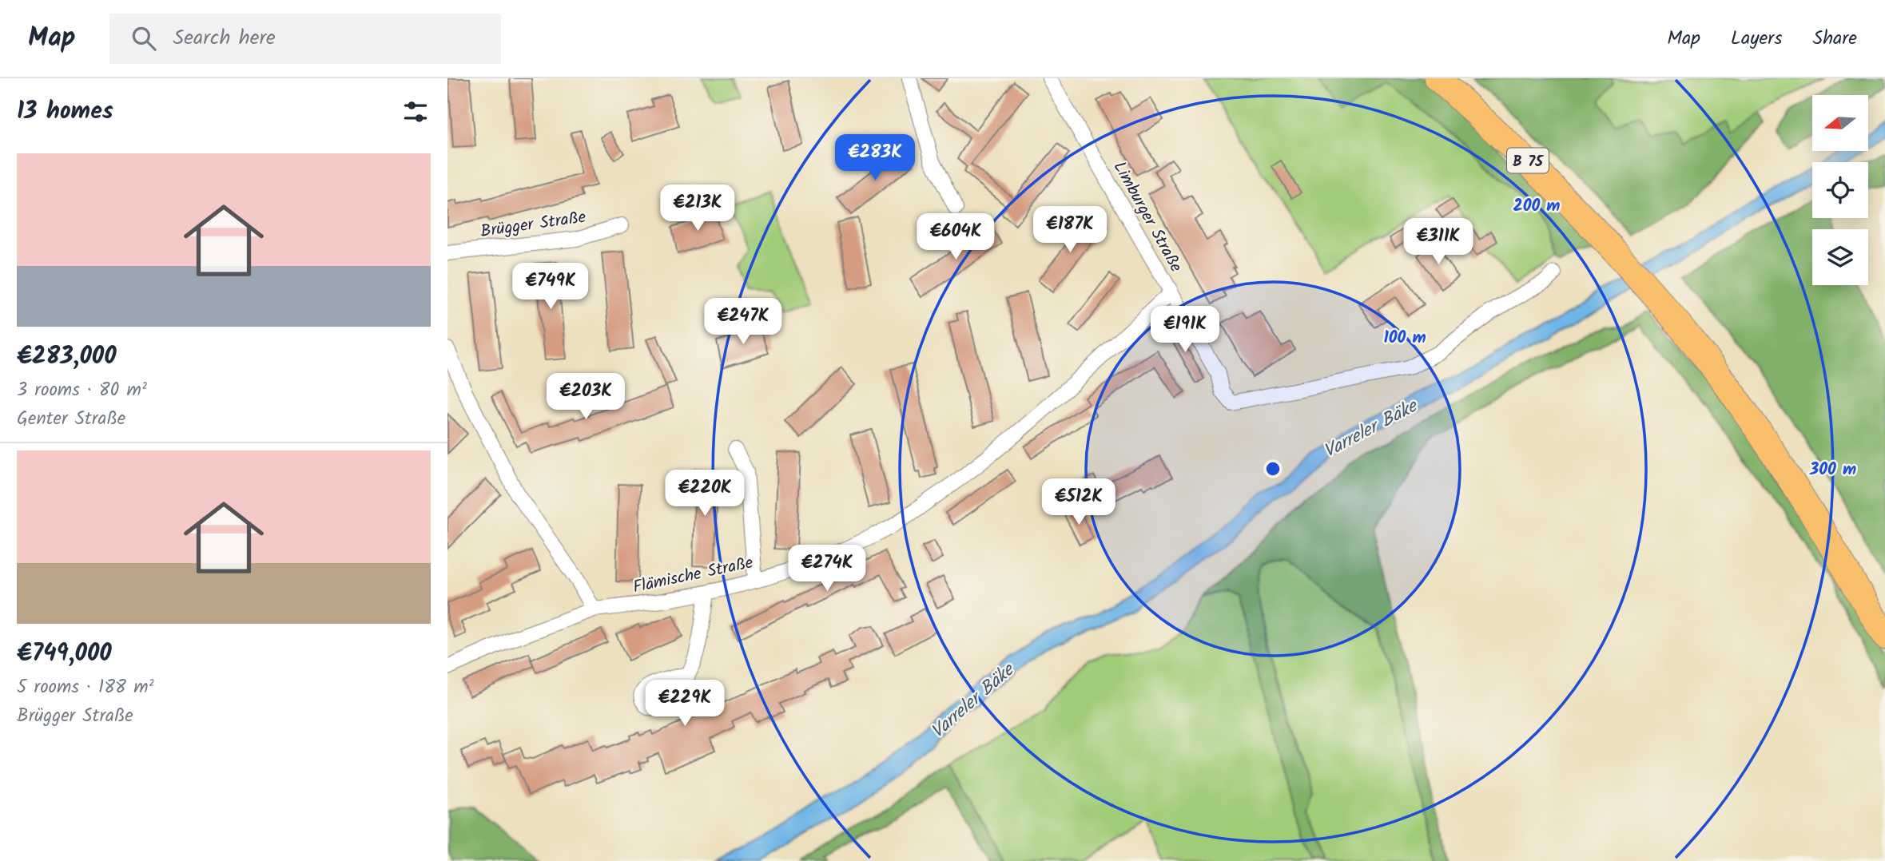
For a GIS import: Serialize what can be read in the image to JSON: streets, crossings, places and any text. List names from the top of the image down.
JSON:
{
  "streets": {
    "highway": ["B 75"],
    "street": ["Limburger Straße", "Brügger Straße", "Flämische Straße"]
  },
  "crossings": [
    ["Limburger Straße", "Flämische Straße"]
  ],
  "water": ["Varreler Bäke"],
  "north": "left",
  "page": {
    "header": "Map",
    "search": "Search here",
    "nav": ["Map", "Layers", "Share"],
    "heading": "13 homes",
    "price": [
      "€283K",
      "€213K",
      "€187K",
      "€604K",
      "€311K",
      "€749K",
      "€247K",
      "€191K",
      "€203K",
      "€220K",
      "€512K",
      "€274K",
      "€229K"
    ],
    "list": [
      {
        "name": "€283,000",
        "note": "3 rooms · 80 m² · Genter Straße"
      },
      {
        "name": "€749,000",
        "note": "5 rooms · 188 m² · Brügger Straße"
      }
    ]
  },
  "rings": ["200 m", "100 m", "300 m"]
}
